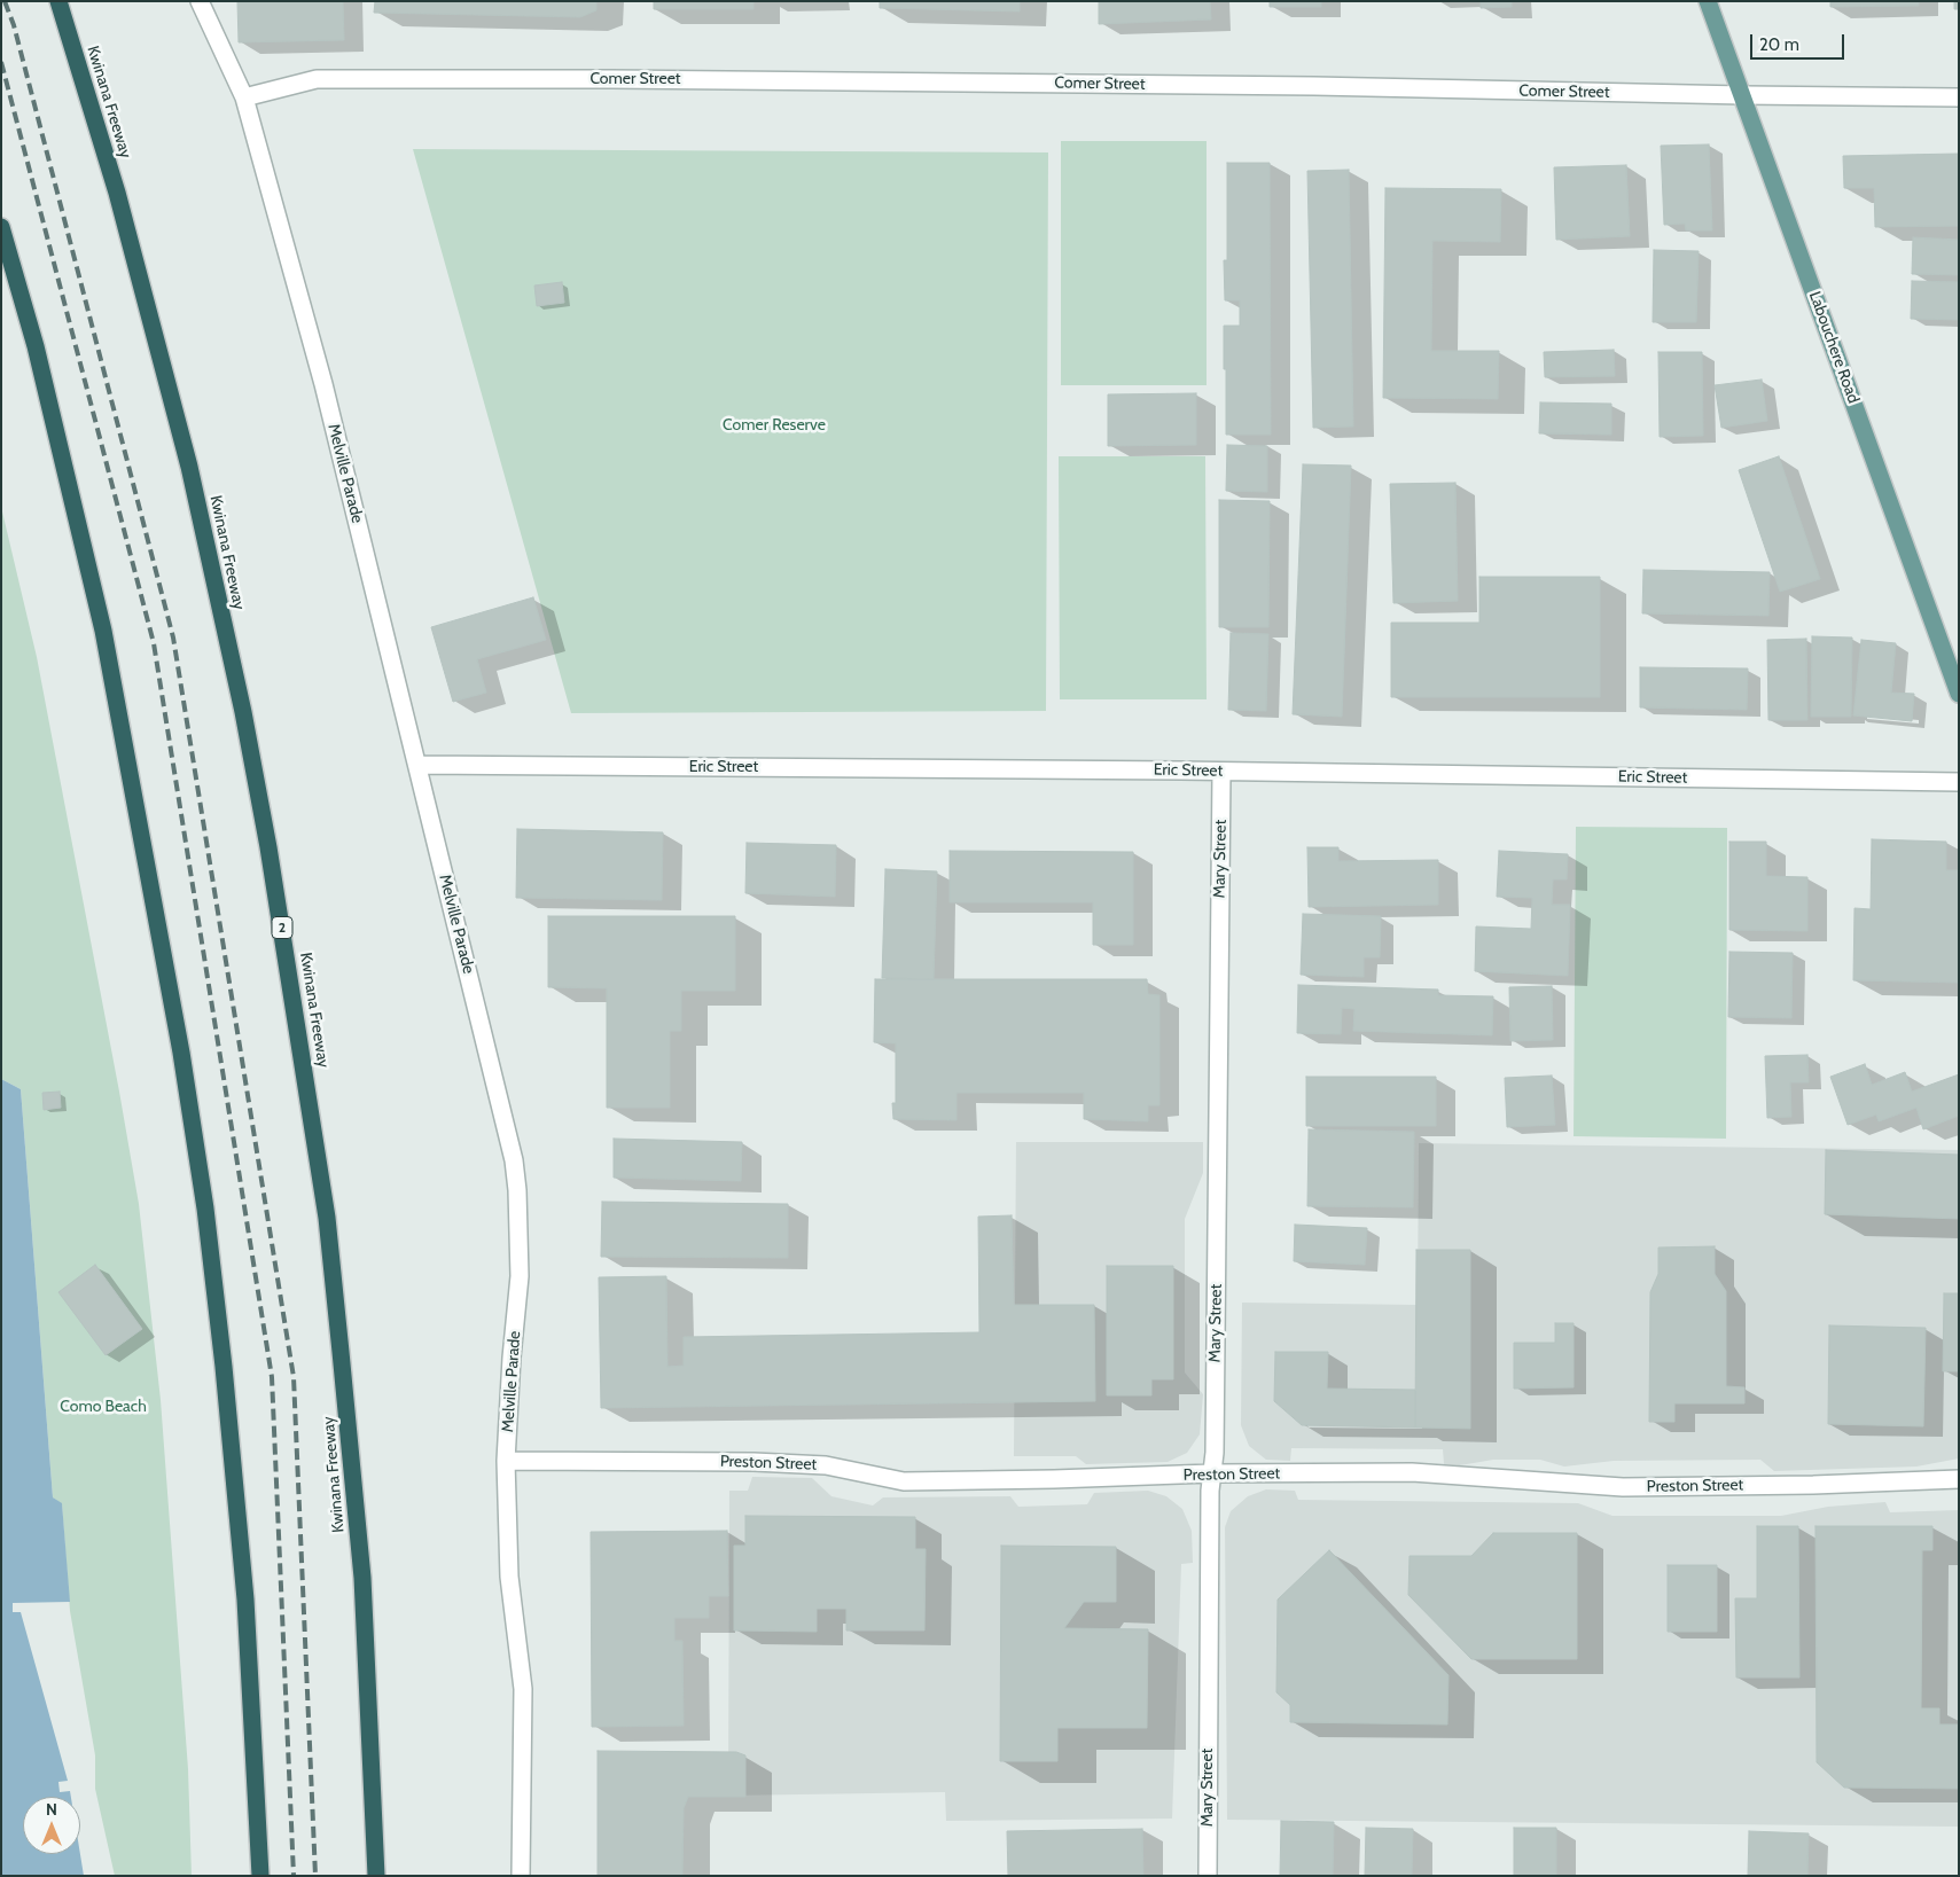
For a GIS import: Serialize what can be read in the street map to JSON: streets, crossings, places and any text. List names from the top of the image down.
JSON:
{
  "streets": {
    "highway": ["Kwinana Freeway", "2"],
    "main road": ["Labouchere Road"],
    "street": [
      "Comer Street",
      "Melville Parade",
      "Eric Street",
      "Mary Street",
      "Preston Street"
    ]
  },
  "crossings": [
    ["Comer Street", "Labouchere Road"],
    ["Comer Street", "Melville Parade"],
    ["Melville Parade", "Eric Street"],
    ["Melville Parade", "Preston Street"],
    ["Eric Street", "Mary Street"],
    ["Mary Street", "Preston Street"]
  ],
  "parks": ["Comer Reserve", "Como Beach"],
  "scale_bar": "20 m",
  "north": "top"
}
